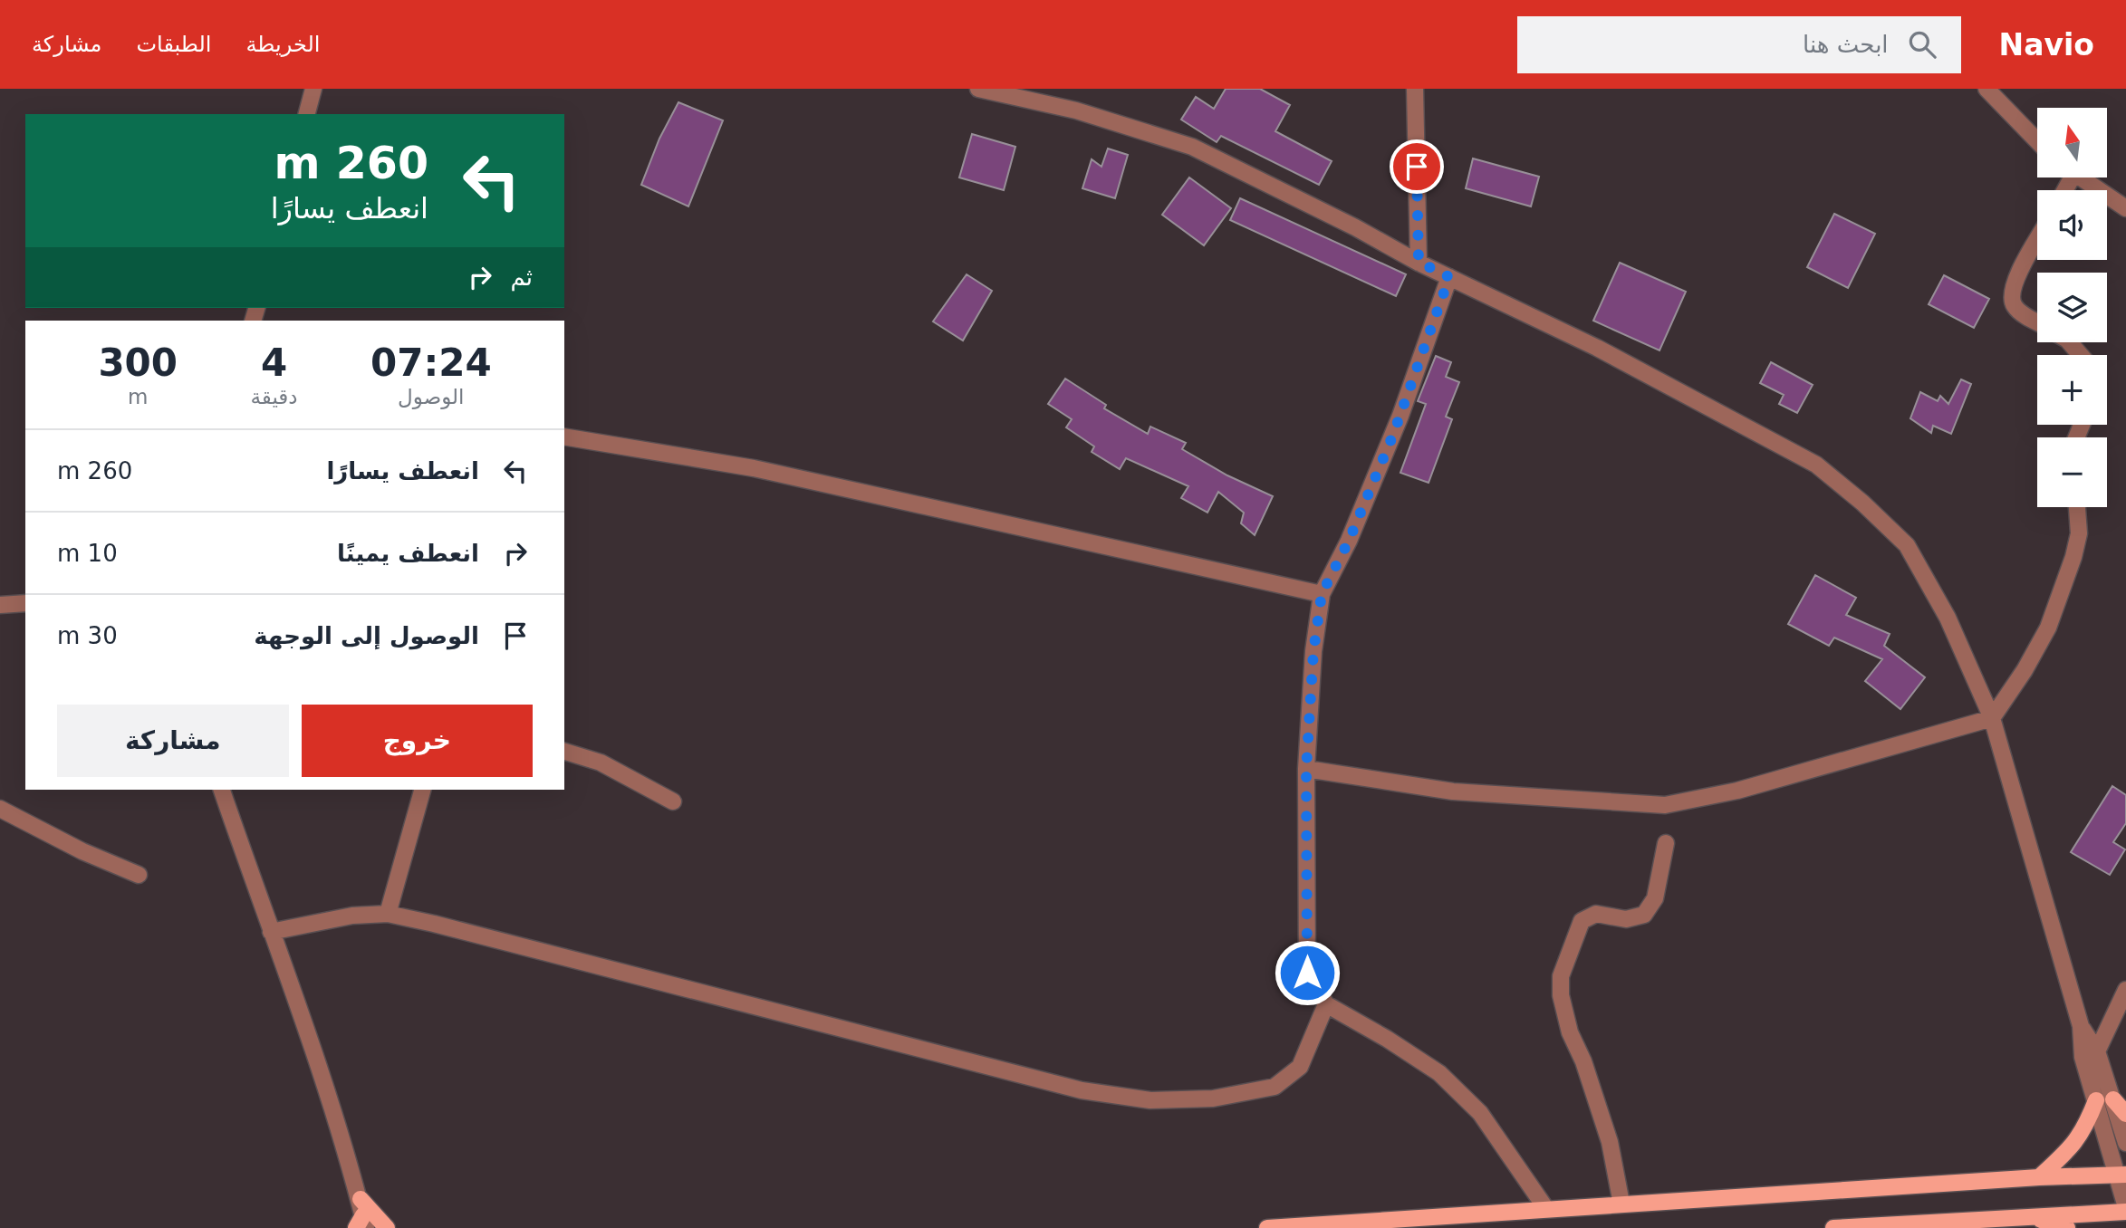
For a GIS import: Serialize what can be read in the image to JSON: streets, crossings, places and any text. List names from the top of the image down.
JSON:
{
  "north": "top",
  "page": {
    "header": "Navio",
    "search": "ابحث هنا",
    "nav": ["الخريطة", "الطبقات", "مشاركة"],
    "map_buttons": ["+", "−"],
    "turn": ["260 m", "انعطف يسارًا"],
    "then": "ثم",
    "eta": [
      "07:24",
      "الوصول",
      "4",
      "دقيقة",
      "300",
      "m"
    ],
    "list": [
      {
        "name": "انعطف يسارًا",
        "value": "260 m"
      },
      {
        "name": "انعطف يمينًا",
        "value": "10 m"
      },
      {
        "name": "الوصول إلى الوجهة",
        "value": "30 m"
      }
    ],
    "buttons": ["خروج", "مشاركة"]
  }
}
